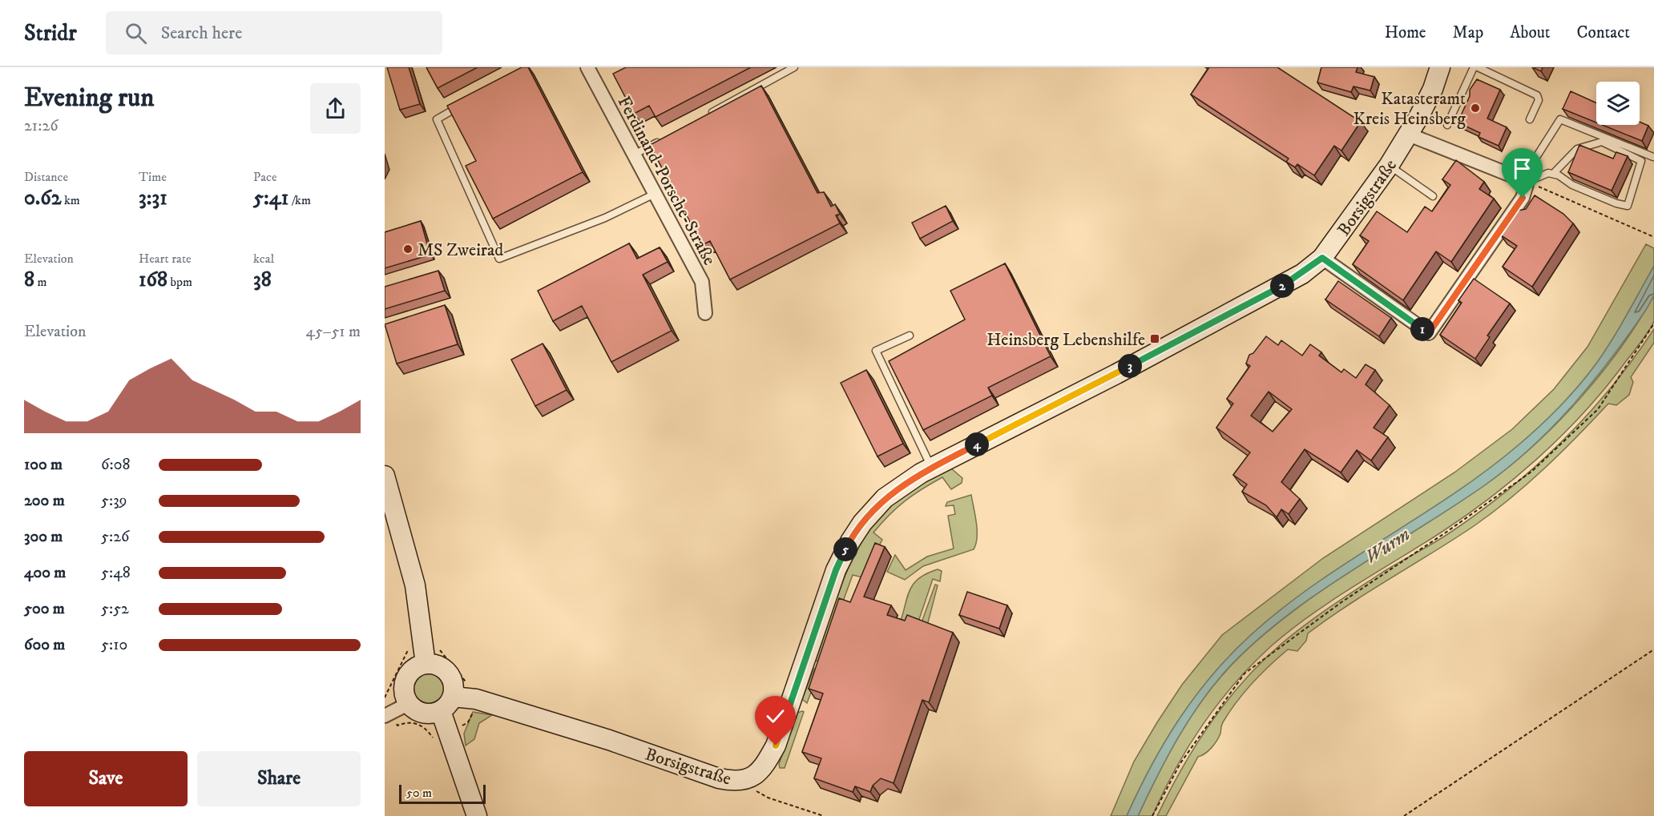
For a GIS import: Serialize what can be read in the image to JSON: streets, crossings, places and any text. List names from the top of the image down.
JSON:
{
  "streets": {
    "street": ["Ferdinand-Porsche-Straße", "Borsigstraße"]
  },
  "water": ["Wurm"],
  "places": {
    "other": ["Katasteramt Kreis Heinsberg", "MS Zweirad"],
    "transit": ["Heinsberg Lebenshilfe"]
  },
  "scale_bar": "50 m",
  "page": {
    "header": "Stridr",
    "search": "Search here",
    "nav": [
      "Home",
      "Map",
      "About",
      "Contact"
    ],
    "heading": ["Evening run", "21:26"],
    "stats": [
      ["Distance", "0.62 km"],
      ["Time", "3:31"],
      ["Pace", "5:41 /km"],
      ["Elevation", "8 m"],
      ["Heart rate", "168 bpm"],
      ["kcal", "38"]
    ],
    "pins": [
      "2",
      "1",
      "3",
      "4",
      "5"
    ],
    "chart": ["Elevation", "45–51 m"],
    "list": [
      {
        "name": "100 m",
        "note": "6:08"
      },
      {
        "name": "200 m",
        "note": "5:39"
      },
      {
        "name": "300 m",
        "note": "5:26"
      },
      {
        "name": "400 m",
        "note": "5:48"
      },
      {
        "name": "500 m",
        "note": "5:52"
      },
      {
        "name": "600 m",
        "note": "5:10"
      }
    ],
    "buttons": ["Save", "Share"],
    "scale": "50 m"
  }
}
